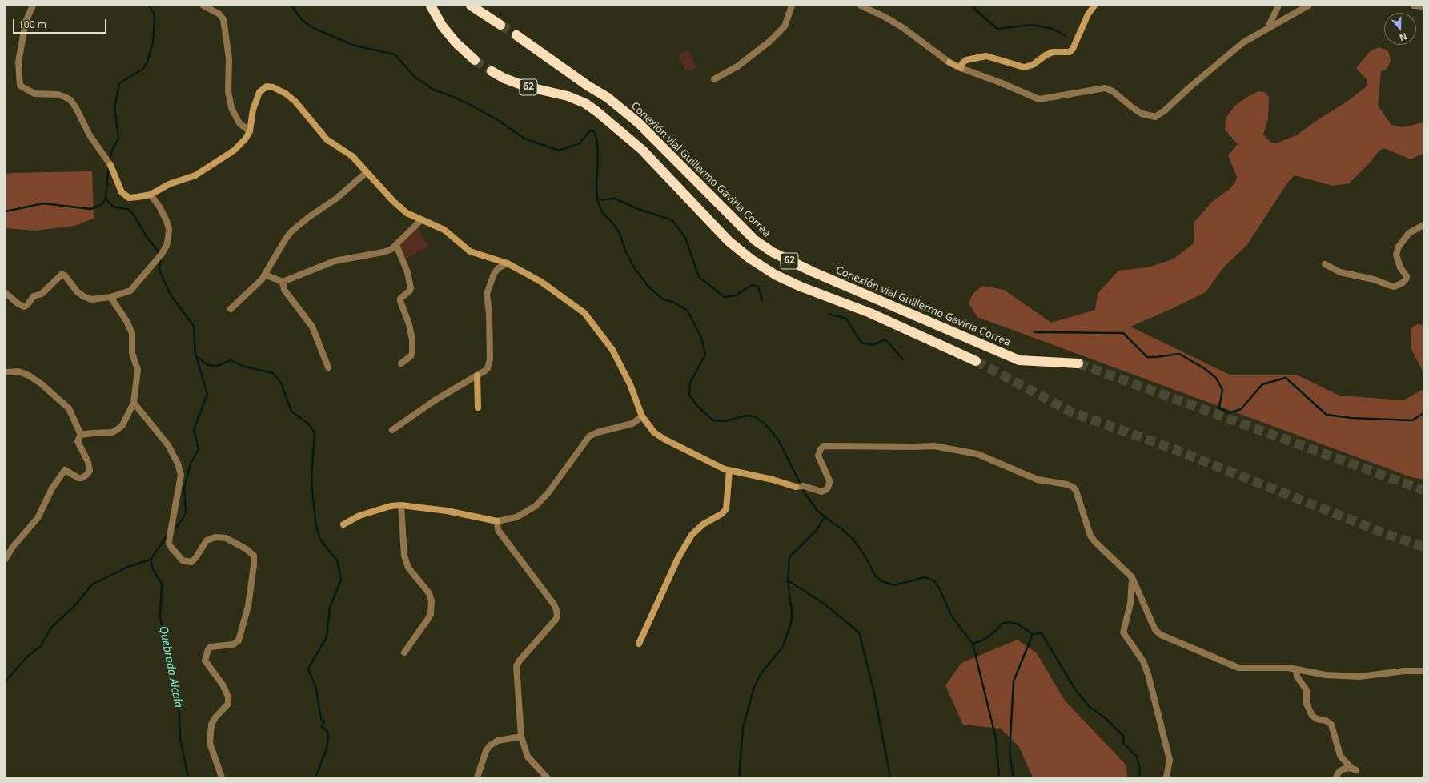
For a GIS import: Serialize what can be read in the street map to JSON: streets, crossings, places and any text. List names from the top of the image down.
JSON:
{
  "streets": {
    "highway": ["62", "Conexión vial Guillermo Gaviria Correa"]
  },
  "water": ["Quebrada Alcalá"],
  "scale_bar": "100 m",
  "north": "bottom"
}
